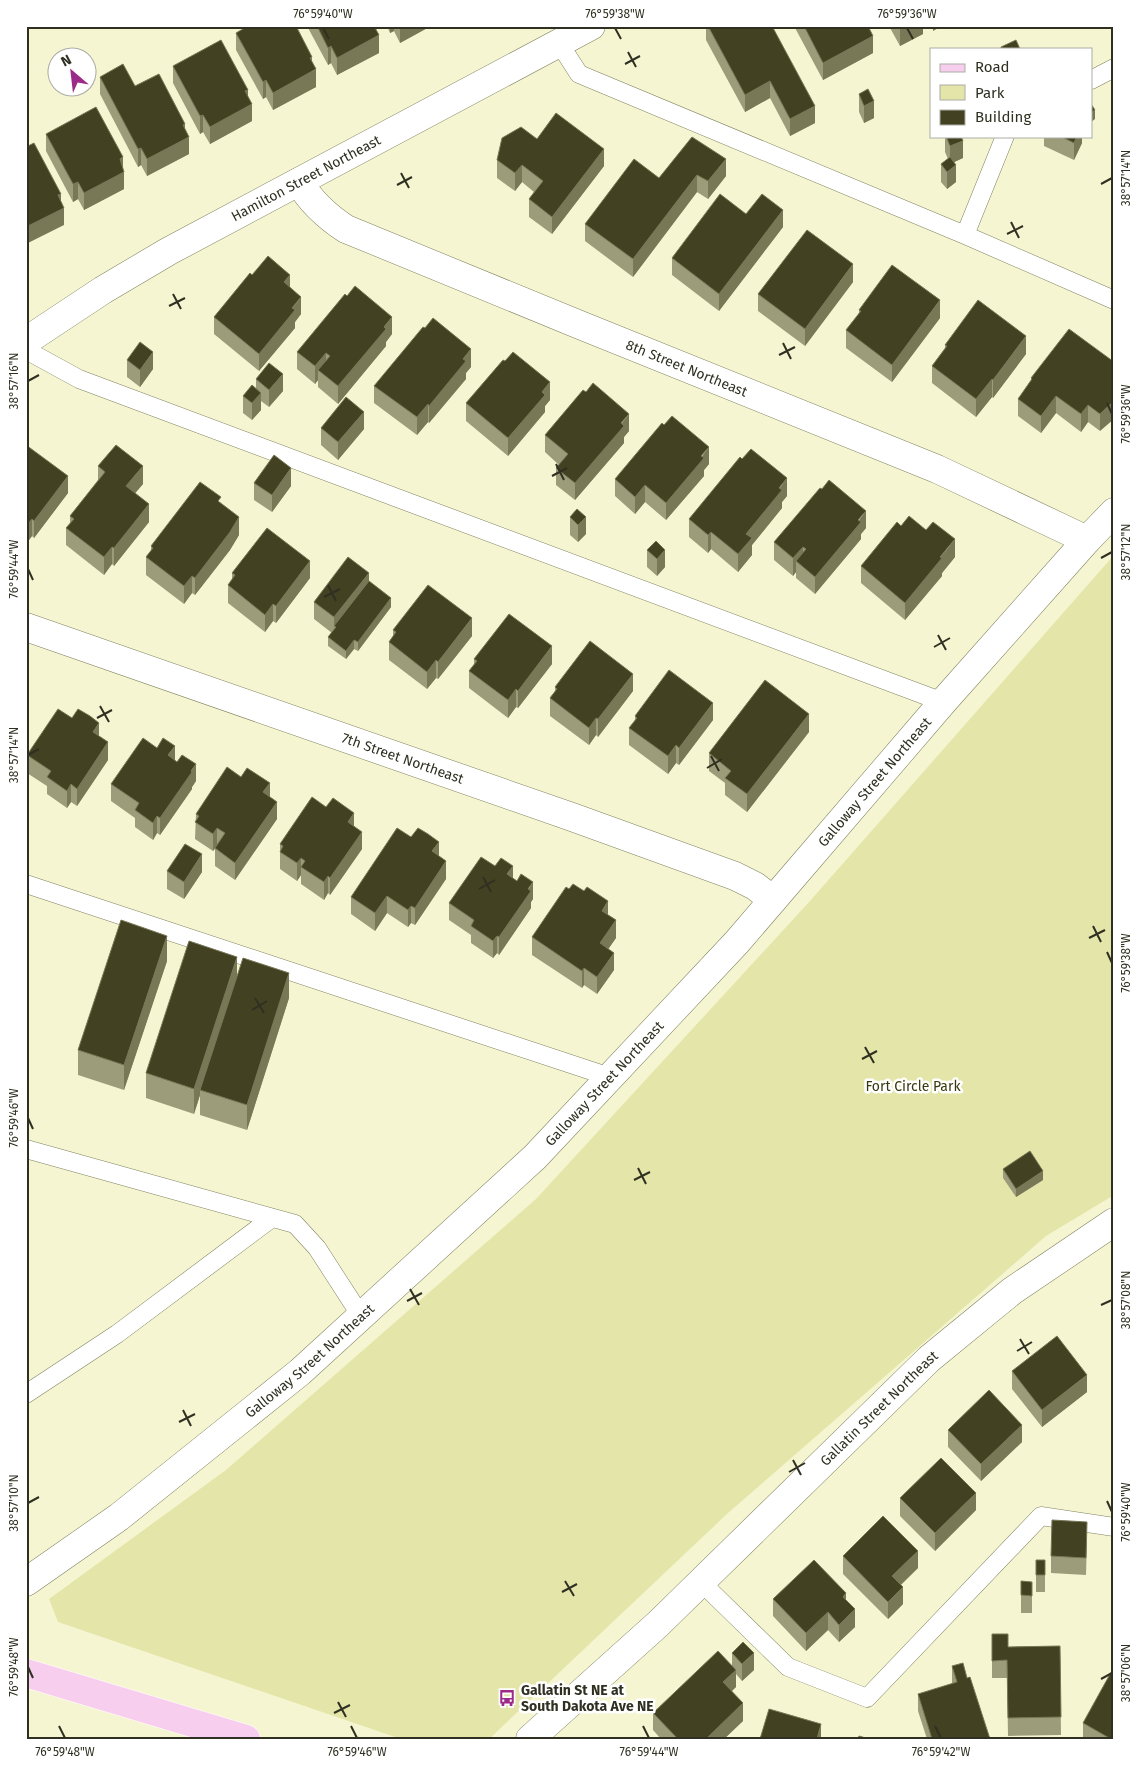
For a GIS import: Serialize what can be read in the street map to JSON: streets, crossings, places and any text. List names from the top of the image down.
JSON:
{
  "streets": {
    "street": [
      "Hamilton Street Northeast",
      "8th Street Northeast",
      "7th Street Northeast",
      "Galloway Street Northeast",
      "Gallatin Street Northeast"
    ]
  },
  "crossings": [
    ["Hamilton Street Northeast", "8th Street Northeast"],
    ["8th Street Northeast", "Galloway Street Northeast"],
    ["7th Street Northeast", "Galloway Street Northeast"]
  ],
  "parks": ["Fort Circle Park"],
  "places": {
    "bus stop": ["Gallatin St NE at South Dakota Ave NE"]
  },
  "legend": ["Road", "Park", "Building"],
  "north": "top left",
  "coordinates": [
    "76°59'40\"W",
    "76°59'38\"W",
    "76°59'36\"W",
    "38°57'14\"N",
    "38°57'16\"N",
    "38°57'12\"N",
    "76°59'44\"W",
    "76°59'46\"W",
    "38°57'08\"N",
    "38°57'10\"N",
    "76°59'48\"W",
    "38°57'06\"N",
    "76°59'42\"W"
  ]
}
